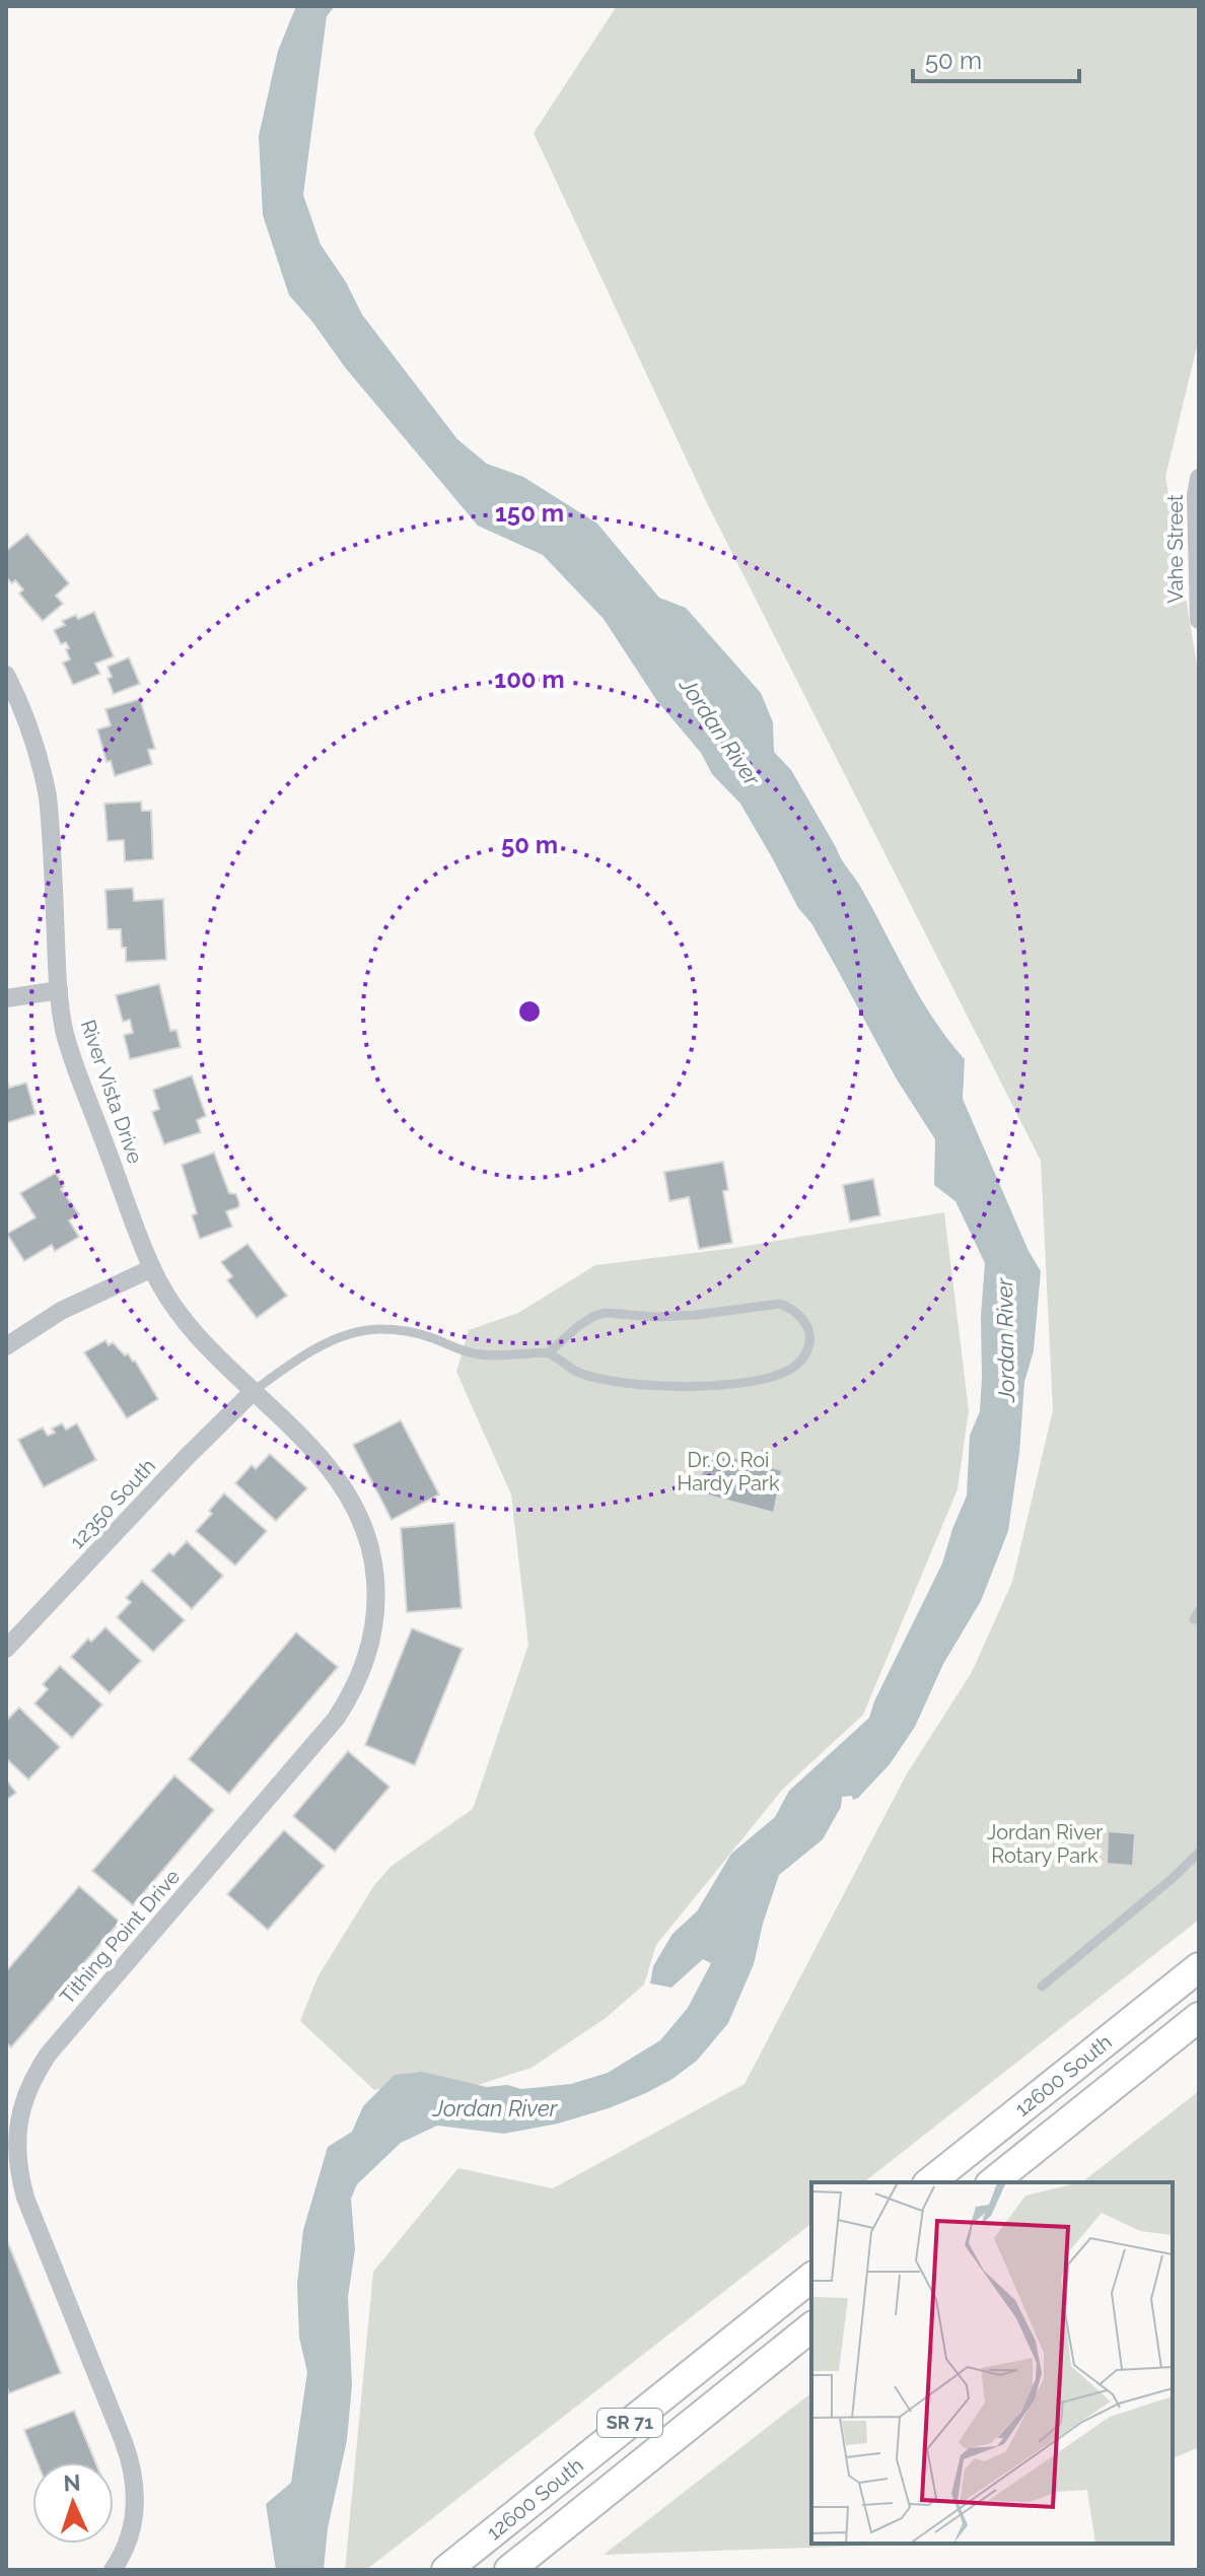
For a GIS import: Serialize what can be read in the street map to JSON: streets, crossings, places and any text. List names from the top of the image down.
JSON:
{
  "streets": {
    "main road": ["12600 South", "SR 71"],
    "street": [
      "Vahe Street",
      "River Vista Drive",
      "12350 South",
      "Tithing Point Drive"
    ]
  },
  "crossings": [
    ["River Vista Drive", "12350 South"],
    ["River Vista Drive", "Tithing Point Drive"],
    ["12350 South", "Tithing Point Drive"]
  ],
  "water": ["Jordan River"],
  "parks": ["Dr. O. Roi Hardy Park", "Jordan River Rotary Park"],
  "scale_bar": "50 m",
  "north": "top",
  "rings": ["150 m", "100 m", "50 m"]
}
